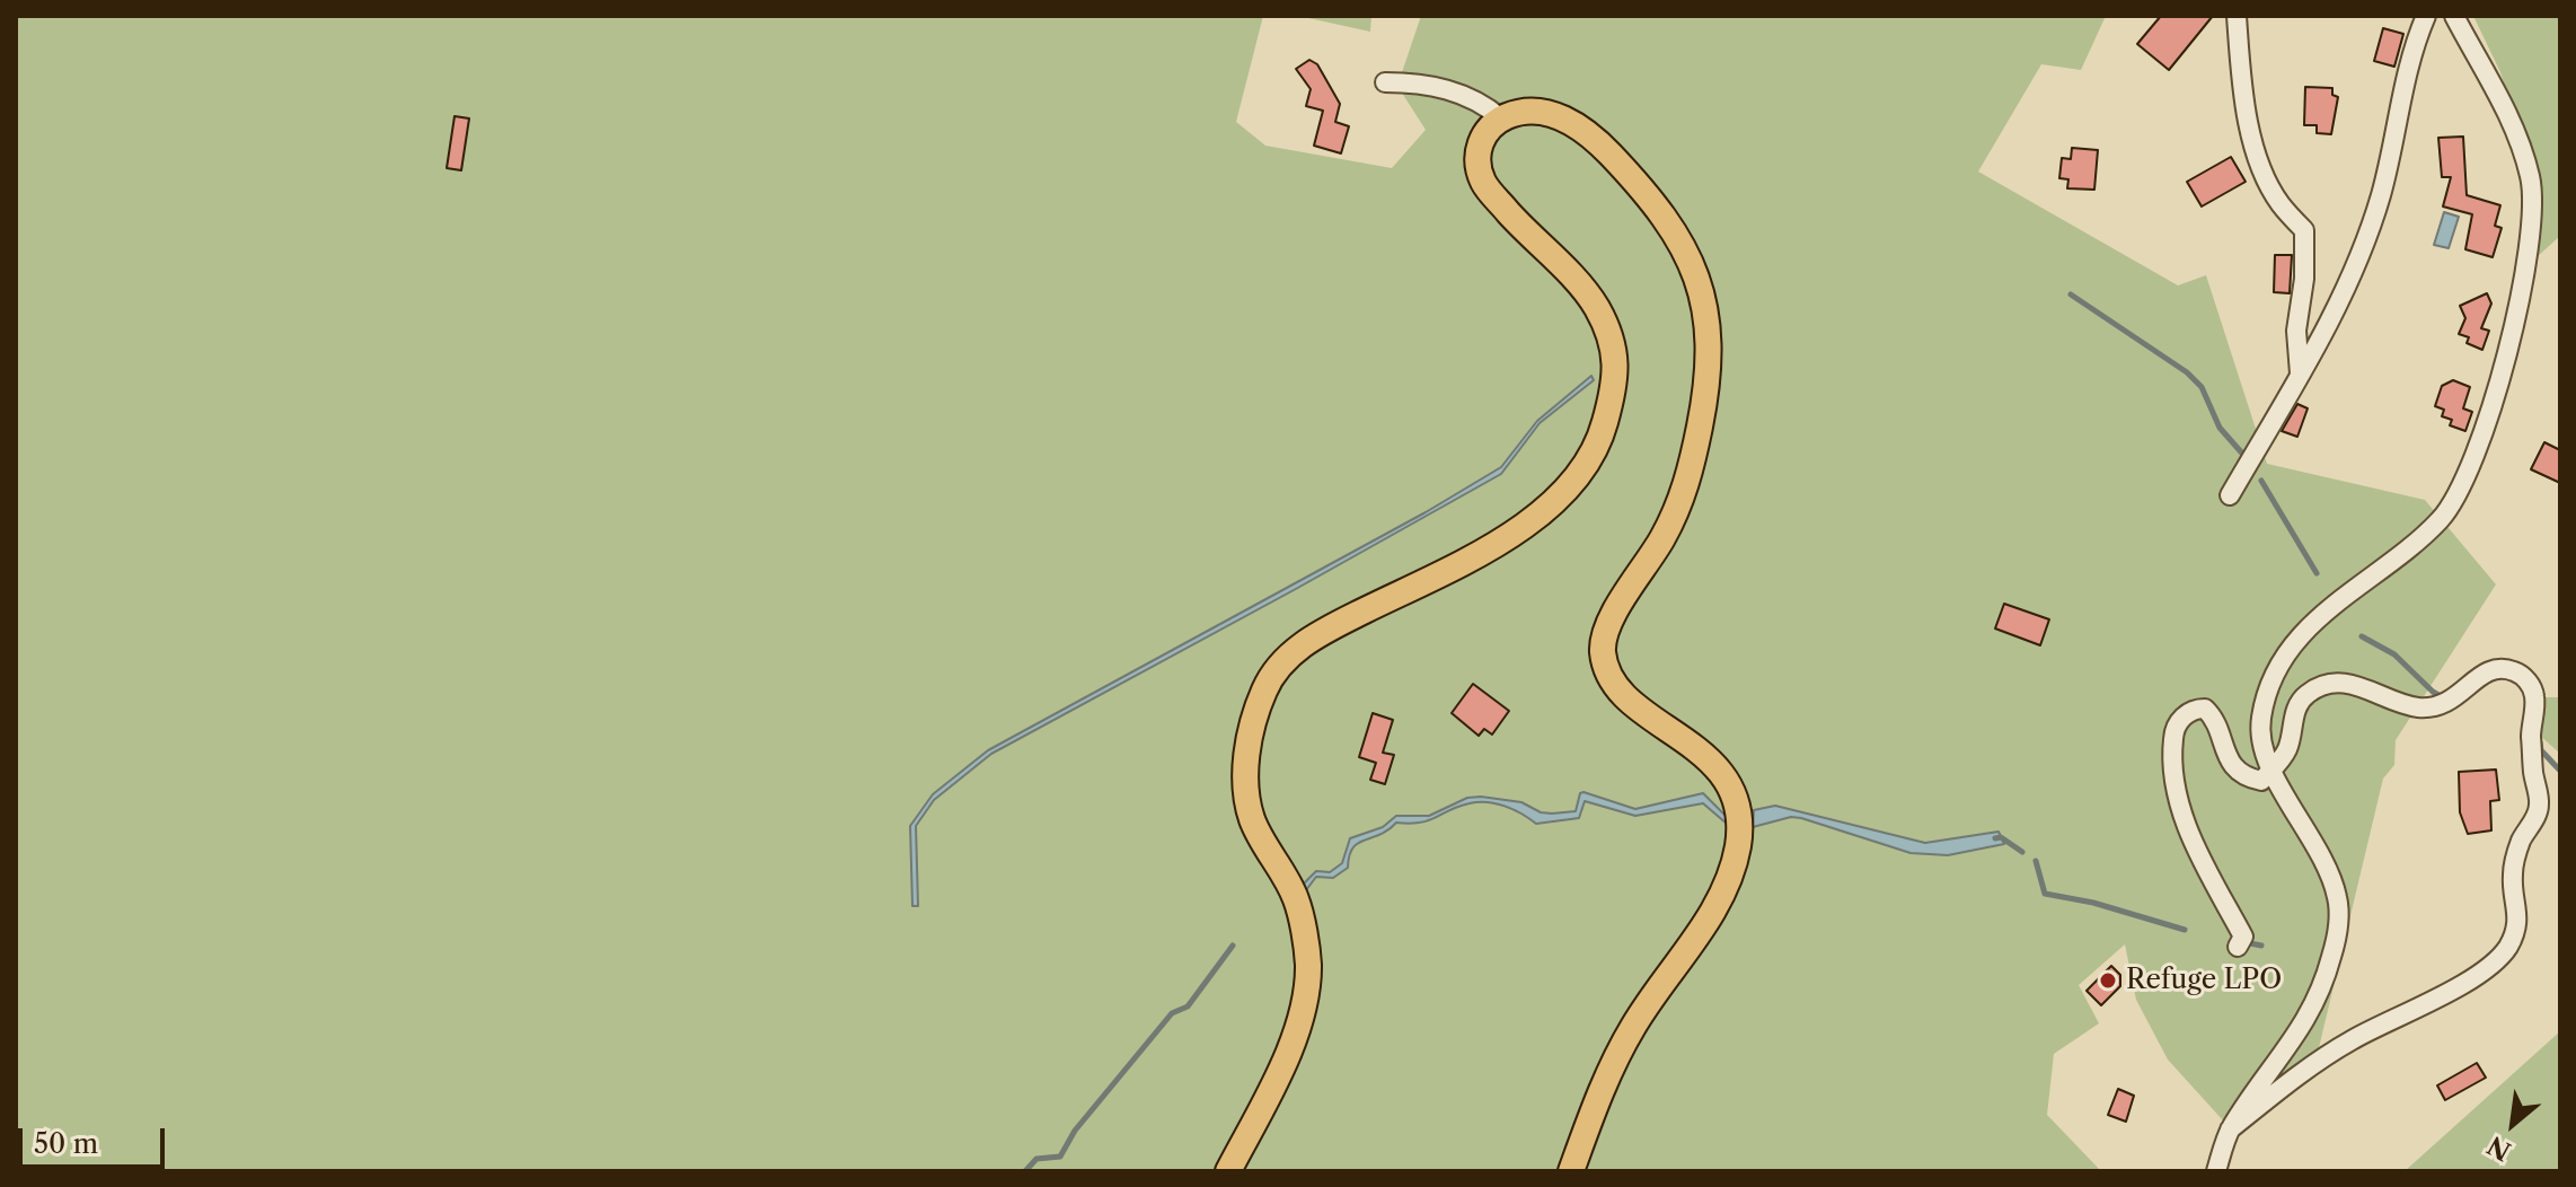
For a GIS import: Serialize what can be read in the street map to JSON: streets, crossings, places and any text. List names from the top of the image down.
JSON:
{
  "places": ["Refuge LPO"],
  "scale_bar": "50 m",
  "north": "bottom left"
}
